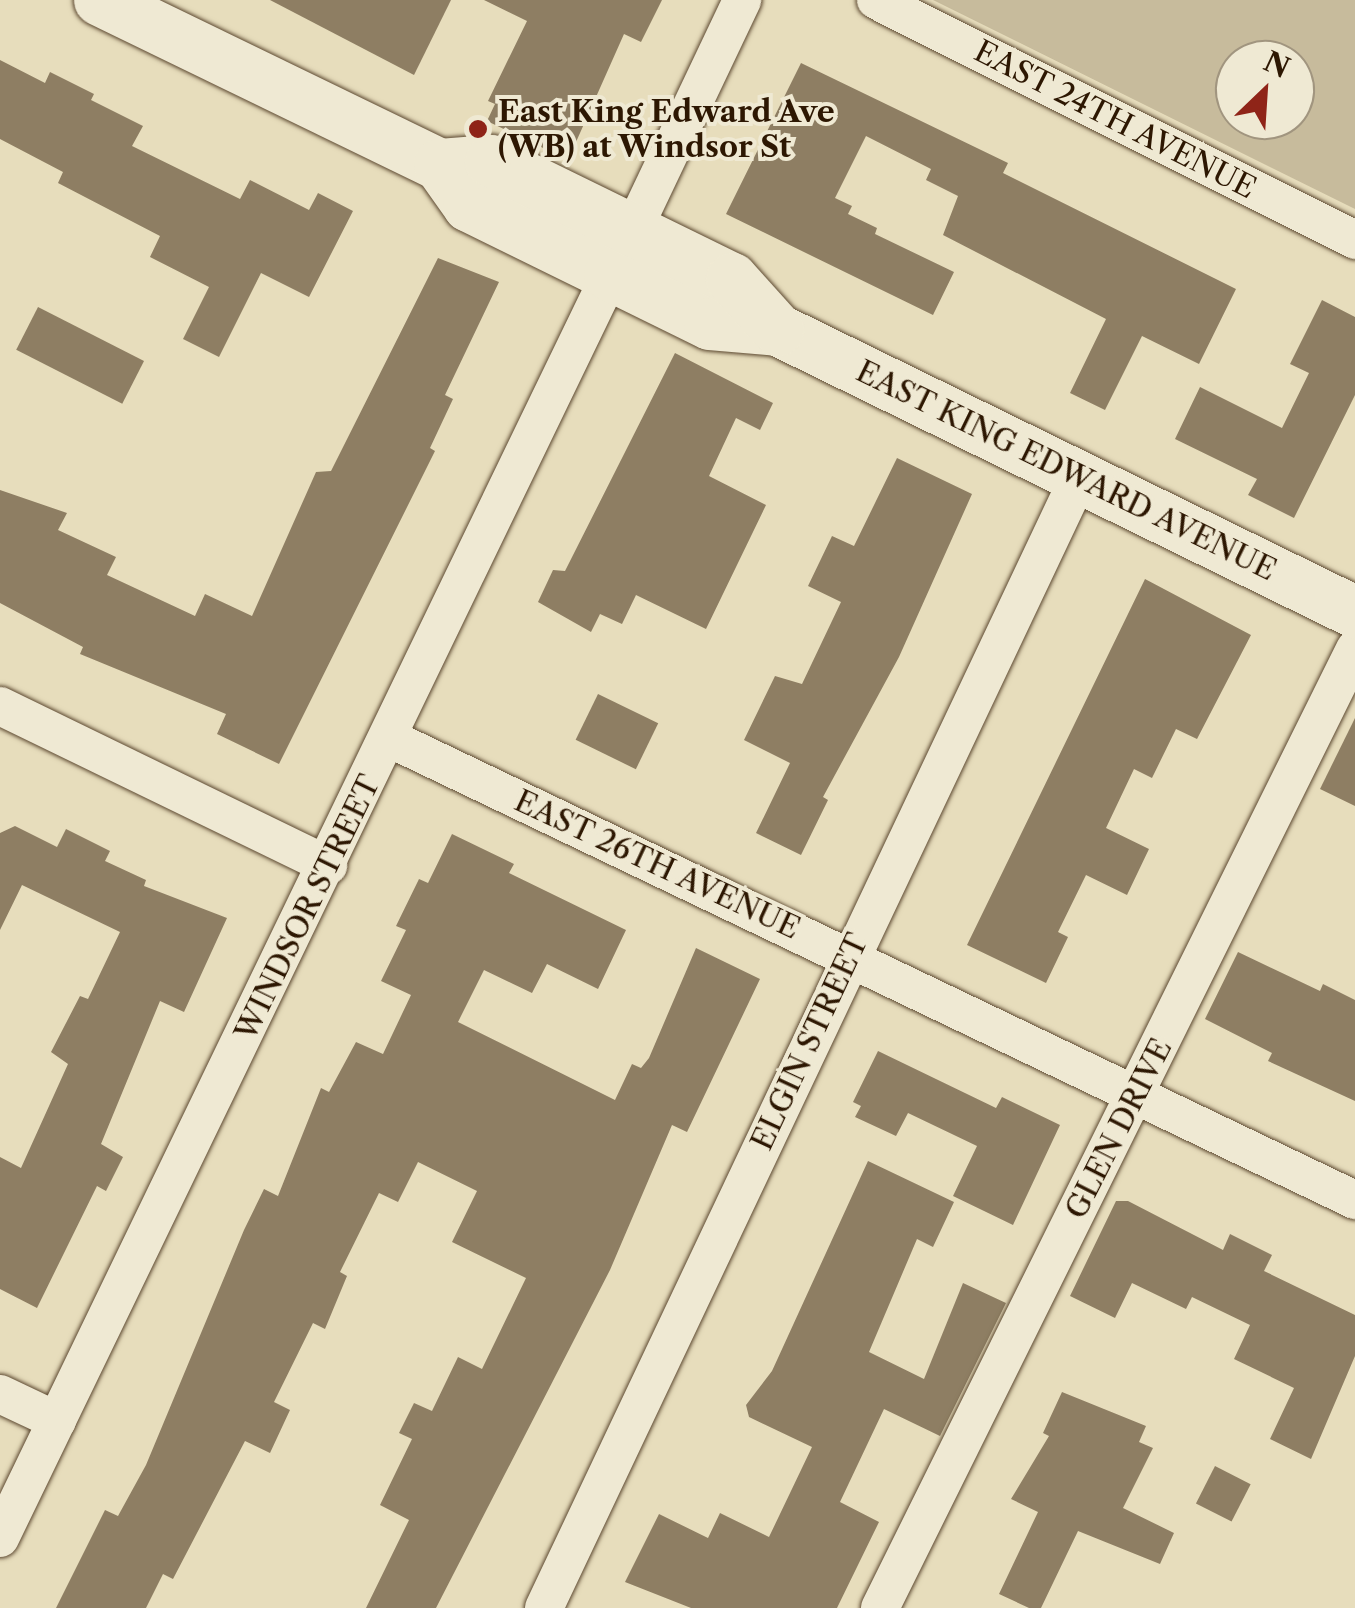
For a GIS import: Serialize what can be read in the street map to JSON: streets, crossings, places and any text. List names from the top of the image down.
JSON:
{
  "streets": {
    "main road": ["EAST KING EDWARD AVENUE"],
    "street": [
      "EAST 24TH AVENUE",
      "EAST 26TH AVENUE",
      "WINDSOR STREET",
      "ELGIN STREET",
      "GLEN DRIVE"
    ]
  },
  "crossings": [
    ["EAST KING EDWARD AVENUE", "WINDSOR STREET"],
    ["EAST KING EDWARD AVENUE", "ELGIN STREET"],
    ["EAST KING EDWARD AVENUE", "GLEN DRIVE"],
    ["EAST 26TH AVENUE", "WINDSOR STREET"],
    ["EAST 26TH AVENUE", "ELGIN STREET"],
    ["EAST 26TH AVENUE", "GLEN DRIVE"]
  ],
  "places": ["East King Edward Ave (WB) at Windsor St"],
  "north": "top right"
}
